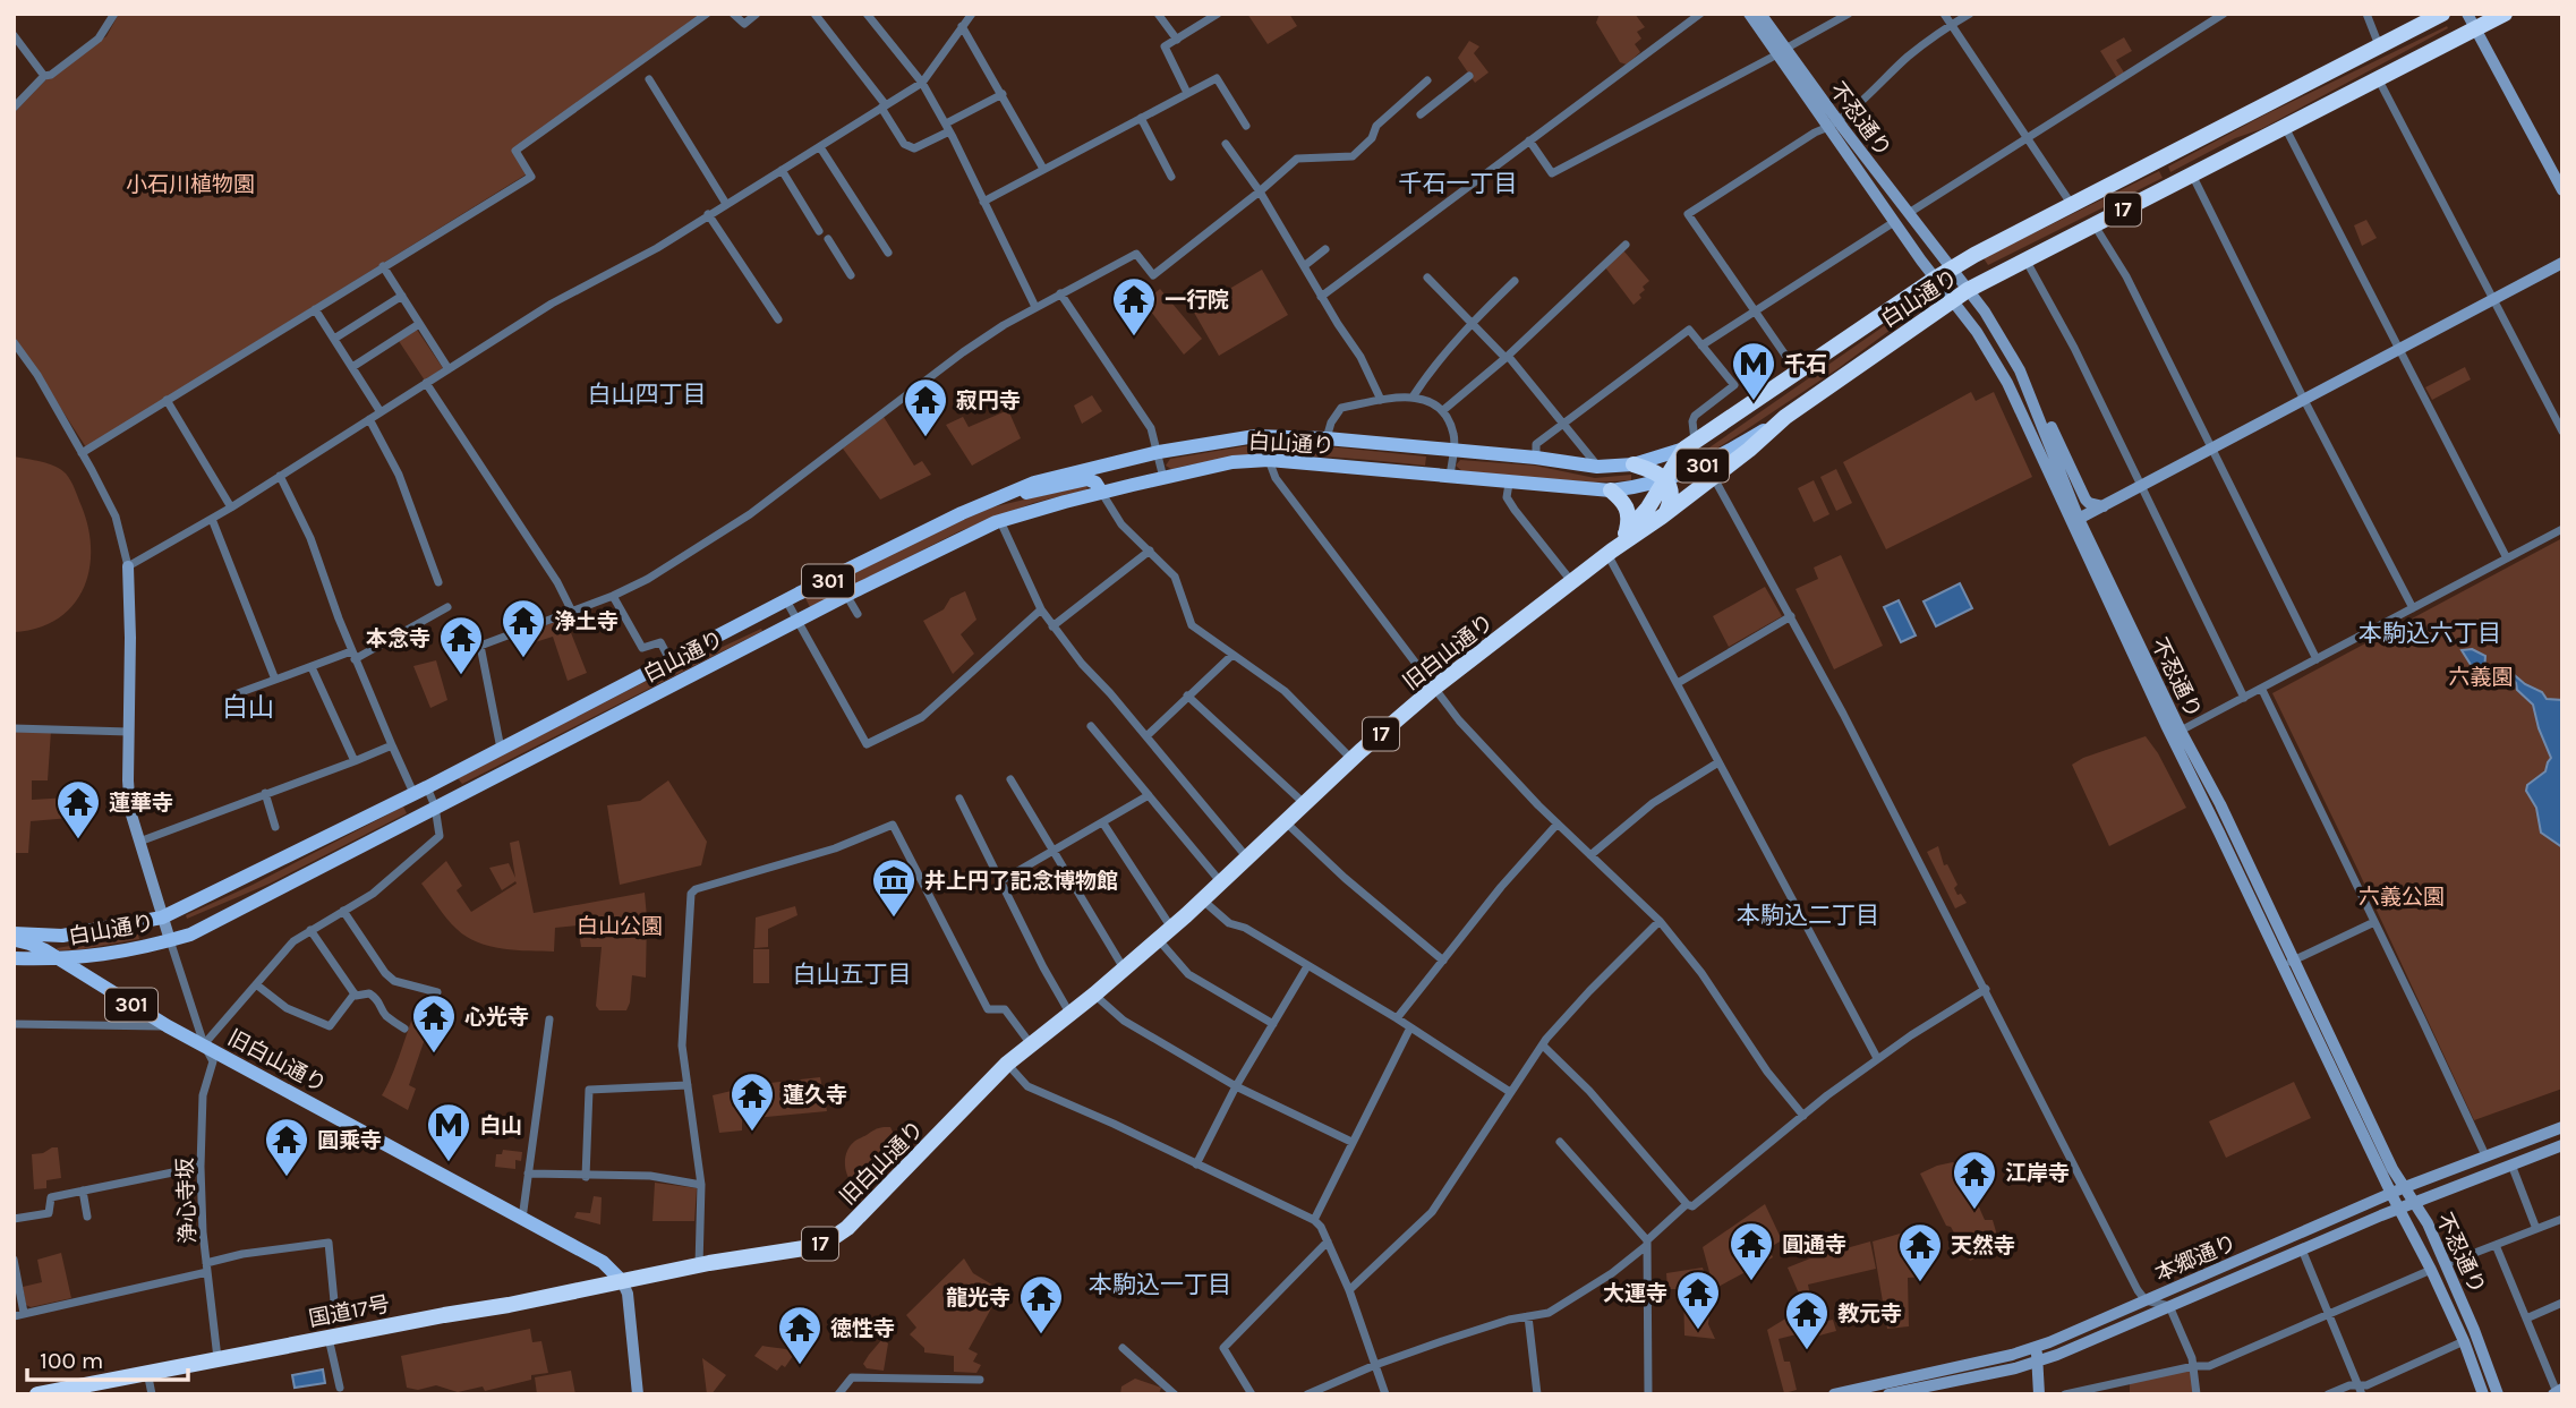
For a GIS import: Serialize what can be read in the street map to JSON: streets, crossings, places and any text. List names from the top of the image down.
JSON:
{
  "streets": {
    "highway": [
      "17",
      "白山通り",
      "旧白山通り",
      "国道17号"
    ],
    "main road": ["不忍通り", "301", "本郷通り"],
    "street": ["浄心寺坂"]
  },
  "crossings": [
    ["不忍通り", "白山通り"],
    ["不忍通り", "本郷通り"],
    ["17", "白山通り"],
    ["17", "旧白山通り"],
    ["白山通り", "301"],
    ["白山通り", "旧白山通り"],
    ["白山通り", "浄心寺坂"],
    ["301", "旧白山通り"],
    ["旧白山通り", "浄心寺坂"],
    ["旧白山通り", "国道17号"],
    ["浄心寺坂", "国道17号"]
  ],
  "districts": [
    "千石一丁目",
    "白山四丁目",
    "本駒込六丁目",
    "白山",
    "本駒込二丁目",
    "白山五丁目",
    "本駒込一丁目"
  ],
  "parks": [
    "小石川植物園",
    "六義園",
    "六義公園",
    "白山公園"
  ],
  "places": {
    "temple": [
      "一行院",
      "寂円寺",
      "浄土寺",
      "本念寺",
      "蓮華寺",
      "心光寺",
      "蓮久寺",
      "圓乘寺",
      "江岸寺",
      "圓通寺",
      "天然寺",
      "大運寺",
      "龍光寺",
      "教元寺",
      "徳性寺"
    ],
    "metro station": ["千石", "白山"],
    "museum": ["井上円了記念博物館"]
  },
  "scale_bar": "100 m"
}
